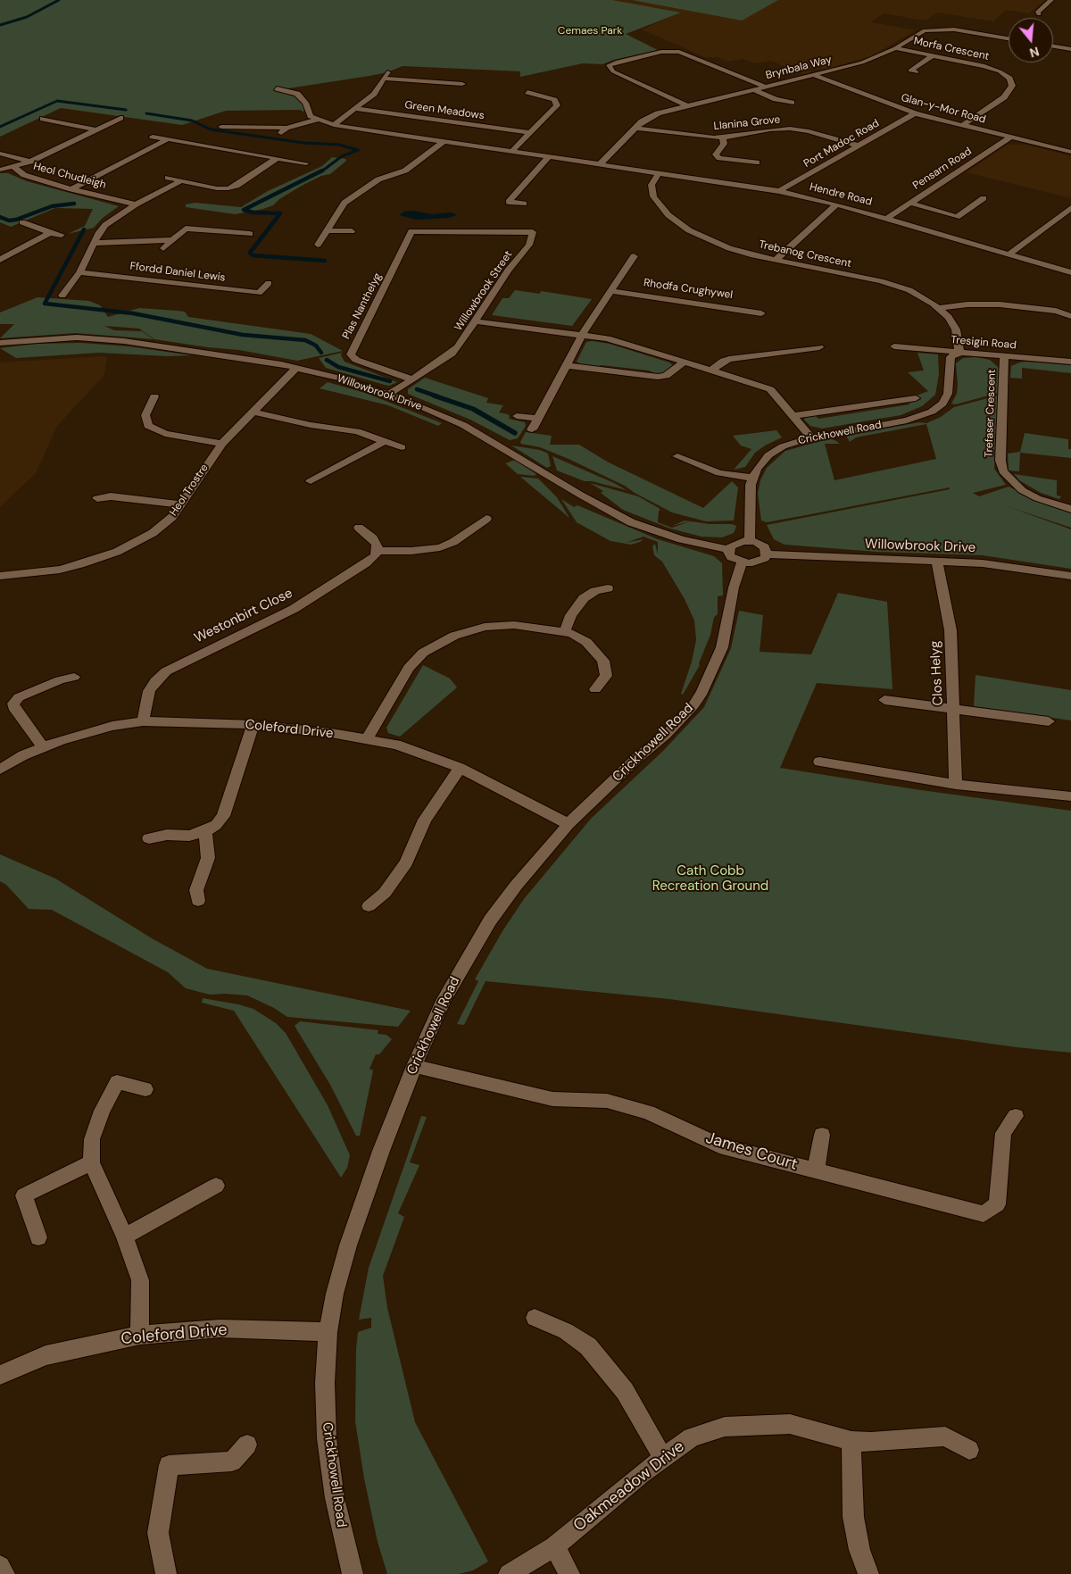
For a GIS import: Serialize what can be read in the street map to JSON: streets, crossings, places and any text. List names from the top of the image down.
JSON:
{
  "streets": {
    "street": [
      "Morfa Crescent",
      "Brynbala Way",
      "Glan-y-Mor Road",
      "Green Meadows",
      "Llanina Grove",
      "Port Madoc Road",
      "Pensarn Road",
      "Heol Chudleigh",
      "Hendre Road",
      "Trebanog Crescent",
      "Ffordd Daniel Lewis",
      "Rhodfa Crughywel",
      "Willowbrook Street",
      "Plas Nanthelyg",
      "Tresigin Road",
      "Willowbrook Drive",
      "Trefaser Crescent",
      "Crickhowell Road",
      "Heol Trostre",
      "Westonbirt Close",
      "Clos Helyg",
      "Coleford Drive",
      "James Court",
      "Oakmeadow Drive"
    ]
  },
  "crossings": [
    ["Morfa Crescent", "Brynbala Way"],
    ["Morfa Crescent", "Glan-y-Mor Road"],
    ["Brynbala Way", "Glan-y-Mor Road"],
    ["Brynbala Way", "Llanina Grove"],
    ["Brynbala Way", "Hendre Road"],
    ["Glan-y-Mor Road", "Port Madoc Road"],
    ["Glan-y-Mor Road", "Pensarn Road"],
    ["Green Meadows", "Hendre Road"],
    ["Llanina Grove", "Port Madoc Road"],
    ["Port Madoc Road", "Hendre Road"],
    ["Pensarn Road", "Hendre Road"],
    ["Hendre Road", "Trebanog Crescent"],
    ["Trebanog Crescent", "Tresigin Road"],
    ["Trebanog Crescent", "Crickhowell Road"],
    ["Willowbrook Street", "Plas Nanthelyg"],
    ["Willowbrook Street", "Willowbrook Drive"],
    ["Tresigin Road", "Trefaser Crescent"],
    ["Tresigin Road", "Crickhowell Road"],
    ["Willowbrook Drive", "Heol Trostre"],
    ["Willowbrook Drive", "Clos Helyg"],
    ["Crickhowell Road", "Coleford Drive"],
    ["Crickhowell Road", "James Court"],
    ["Westonbirt Close", "Coleford Drive"]
  ],
  "parks": ["Cemaes Park", "Cath Cobb Recreation Ground"],
  "north": "bottom"
}
